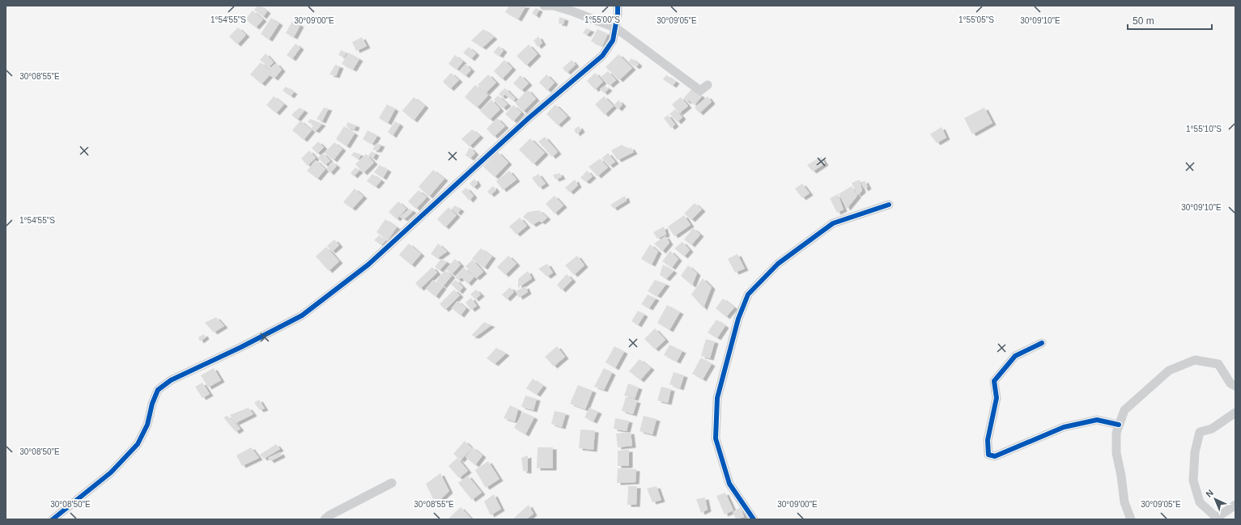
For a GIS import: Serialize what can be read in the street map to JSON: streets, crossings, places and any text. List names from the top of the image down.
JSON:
{
  "scale_bar": "50 m",
  "north": "top left",
  "coordinates": [
    "1°54'55\"S",
    "1°55'00\"S",
    "1°55'05\"S",
    "30°09'10\"E",
    "30°09'00\"E",
    "30°09'05\"E",
    "30°08'55\"E",
    "1°55'10\"S",
    "30°08'50\"E"
  ]
}
